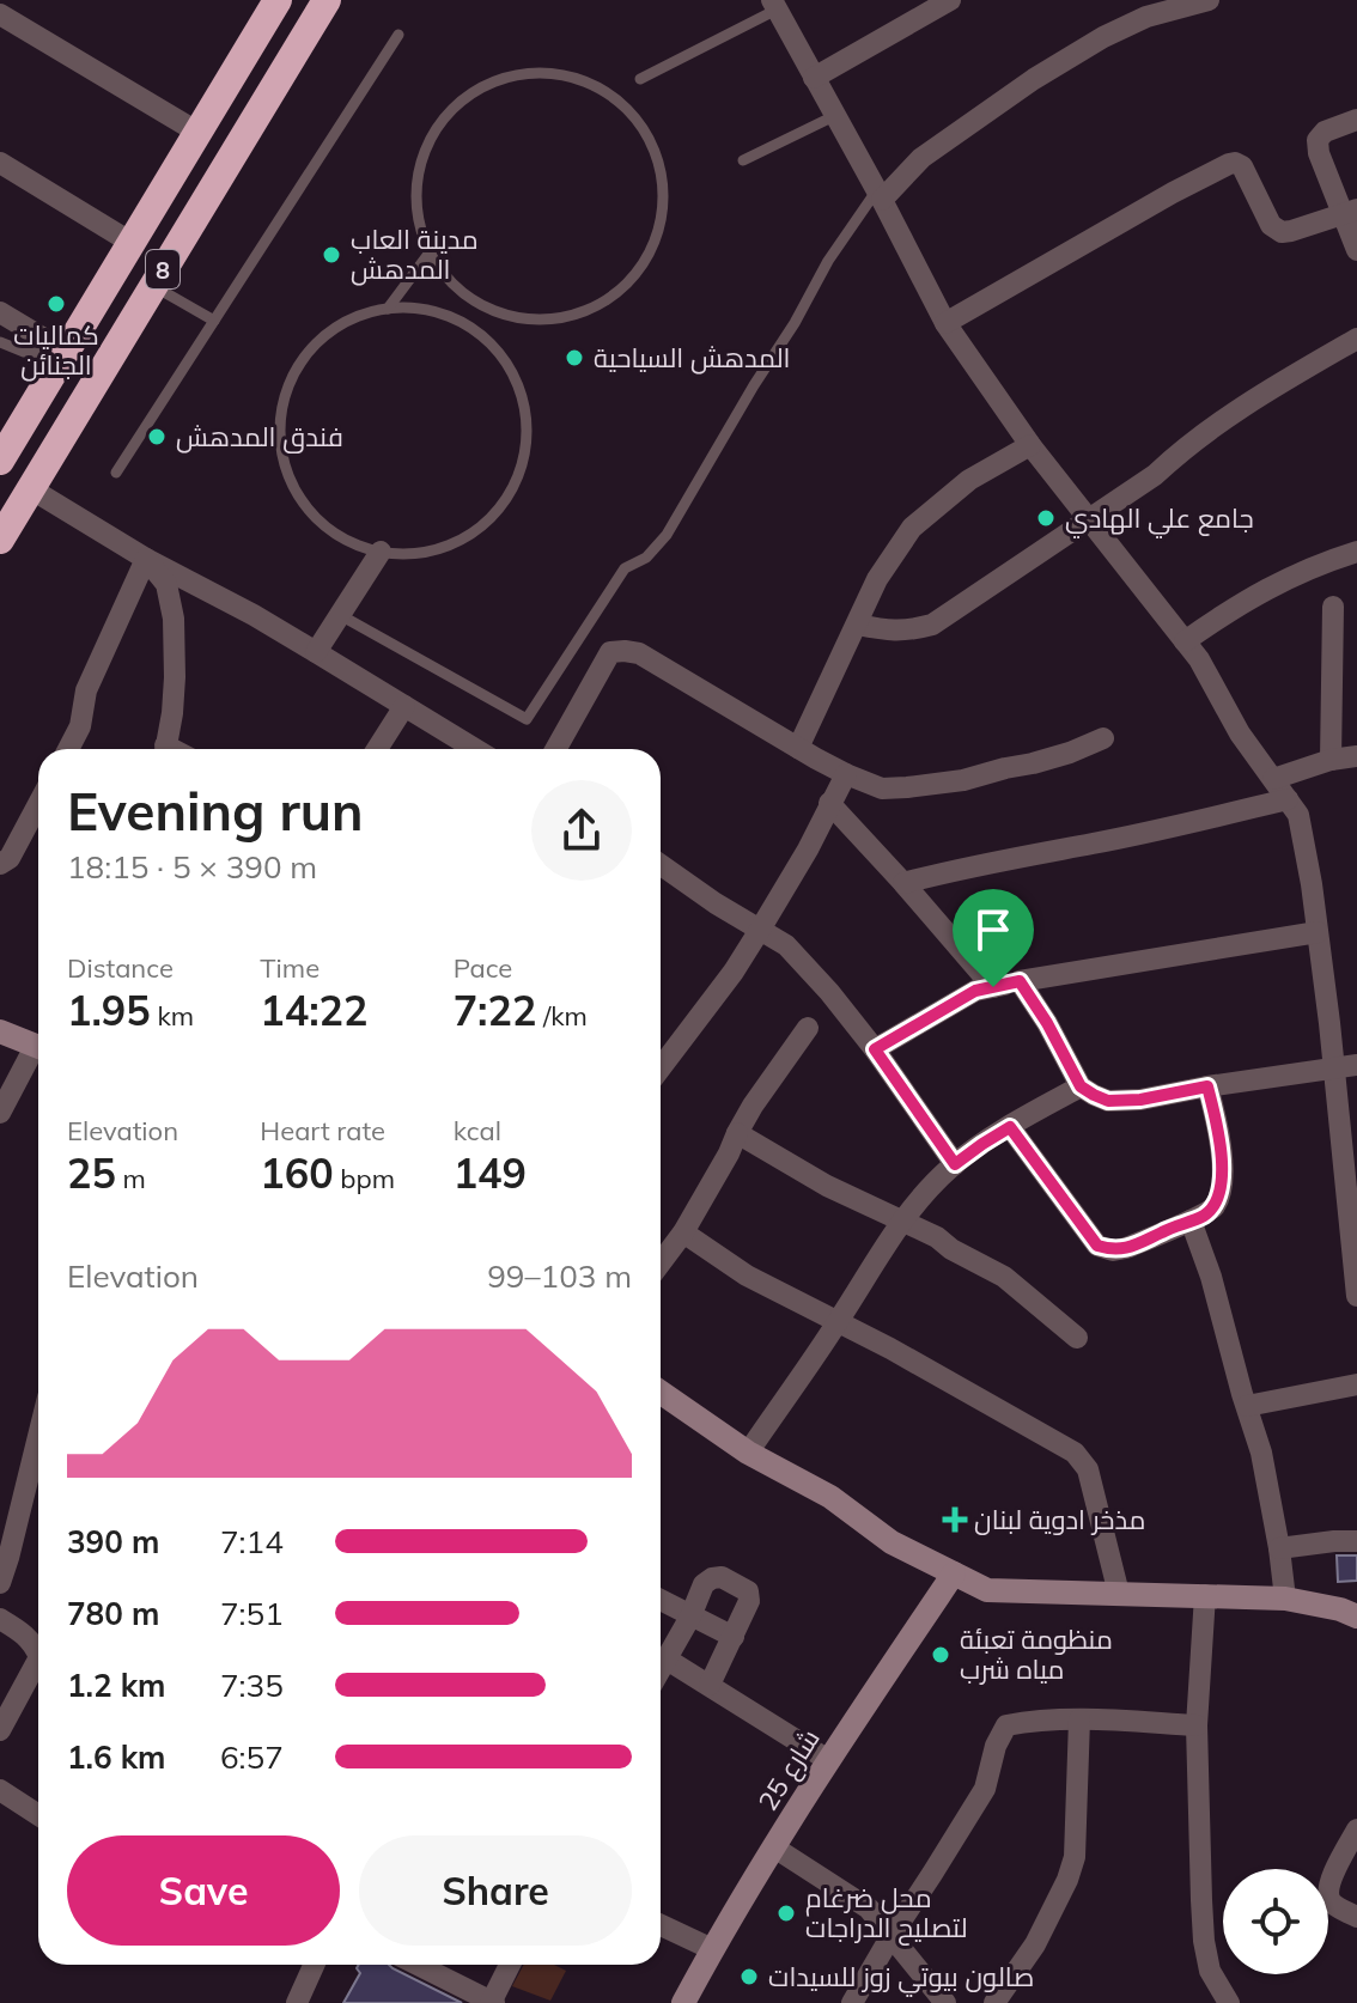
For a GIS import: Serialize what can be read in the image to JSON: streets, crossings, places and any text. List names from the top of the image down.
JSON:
{
  "streets": {
    "highway": ["8"],
    "street": ["شارع 25"]
  },
  "places": {
    "other": [
      "مدينة العاب المدهش",
      "كماليات الجنائن",
      "المدهش السياحية",
      "فندق المدهش",
      "جامع علي الهادي",
      "منظومة تعبئة مياه شرب",
      "محل ضرغام لتصليح الدراجات",
      "صالون بيوتي زوز للسيدات"
    ],
    "health": ["مذخر ادوية لبنان"]
  },
  "page": {
    "heading": ["Evening run", "18:15 · 5 × 390 m"],
    "stats": [
      ["Distance", "1.95 km"],
      ["Time", "14:22"],
      ["Pace", "7:22 /km"],
      ["Elevation", "25 m"],
      ["Heart rate", "160 bpm"],
      ["kcal", "149"]
    ],
    "chart": ["Elevation", "99–103 m"],
    "list": [
      {
        "name": "390 m",
        "note": "7:14"
      },
      {
        "name": "780 m",
        "note": "7:51"
      },
      {
        "name": "1.2 km",
        "note": "7:35"
      },
      {
        "name": "1.6 km",
        "note": "6:57"
      }
    ],
    "buttons": ["Save", "Share"]
  }
}
